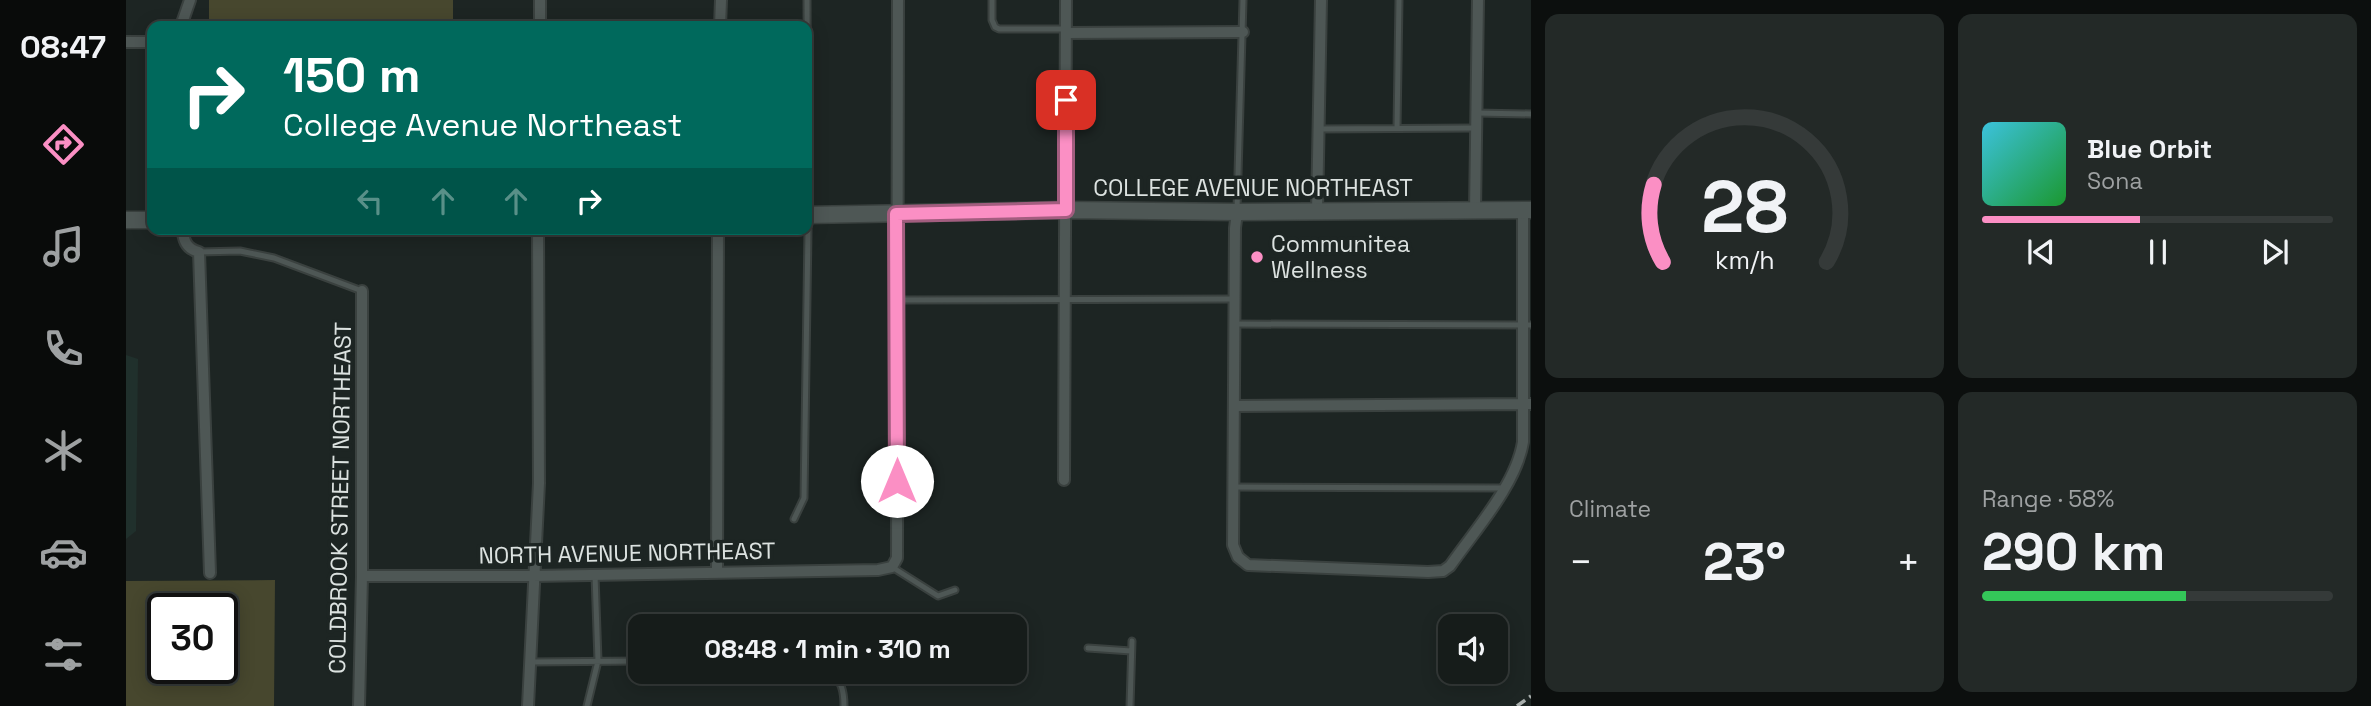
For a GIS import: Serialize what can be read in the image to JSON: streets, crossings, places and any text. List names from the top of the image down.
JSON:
{
  "streets": {
    "main road": ["COLLEGE AVENUE NORTHEAST"],
    "street": ["COLDBROOK STREET NORTHEAST", "NORTH AVENUE NORTHEAST"]
  },
  "crossings": [
    ["COLDBROOK STREET NORTHEAST", "NORTH AVENUE NORTHEAST"]
  ],
  "places": ["Communitea Wellness"],
  "page": {
    "tabs": "08:47",
    "turn": ["150 m", "College Avenue Northeast"],
    "song": ["Blue Orbit", "Sona"],
    "tile": [
      "Climate",
      ["Range · 58%", "290 km"]
    ],
    "heat": ["−", "23°", "+"],
    "limit": "30",
    "trip": "08:48 · 1 min · 310 m",
    "gauge": ["28", "km/h"]
  }
}
